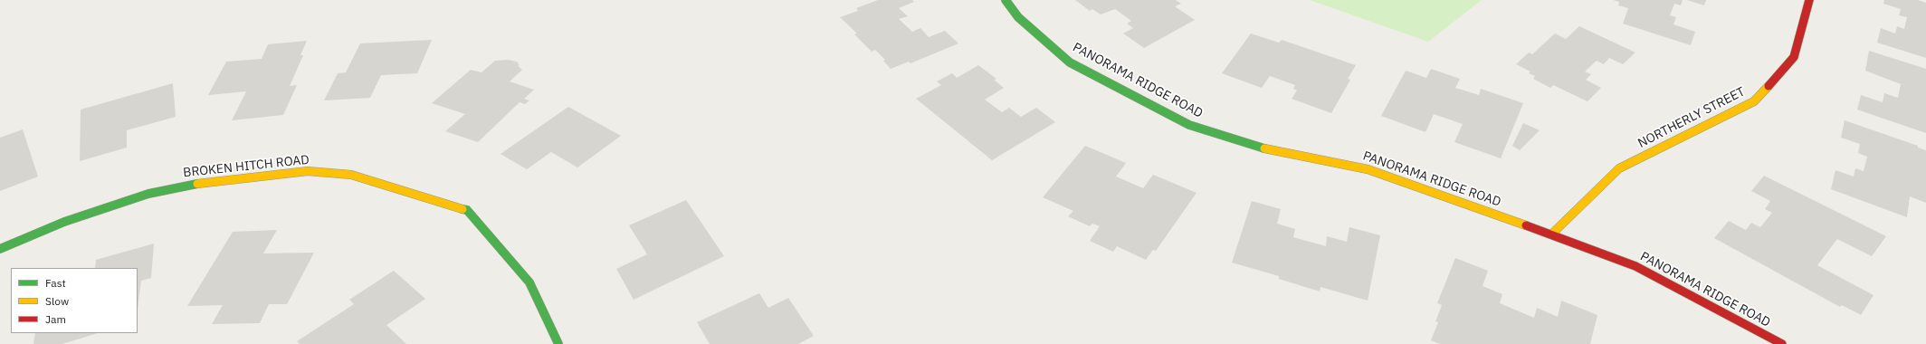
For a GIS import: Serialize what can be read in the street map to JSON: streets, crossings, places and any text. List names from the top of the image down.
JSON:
{
  "streets": {
    "street": ["PANORAMA RIDGE ROAD", "NORTHERLY STREET", "BROKEN HITCH ROAD"]
  },
  "crossings": [
    ["PANORAMA RIDGE ROAD", "NORTHERLY STREET"]
  ],
  "legend": ["Fast", "Slow", "Jam"]
}
